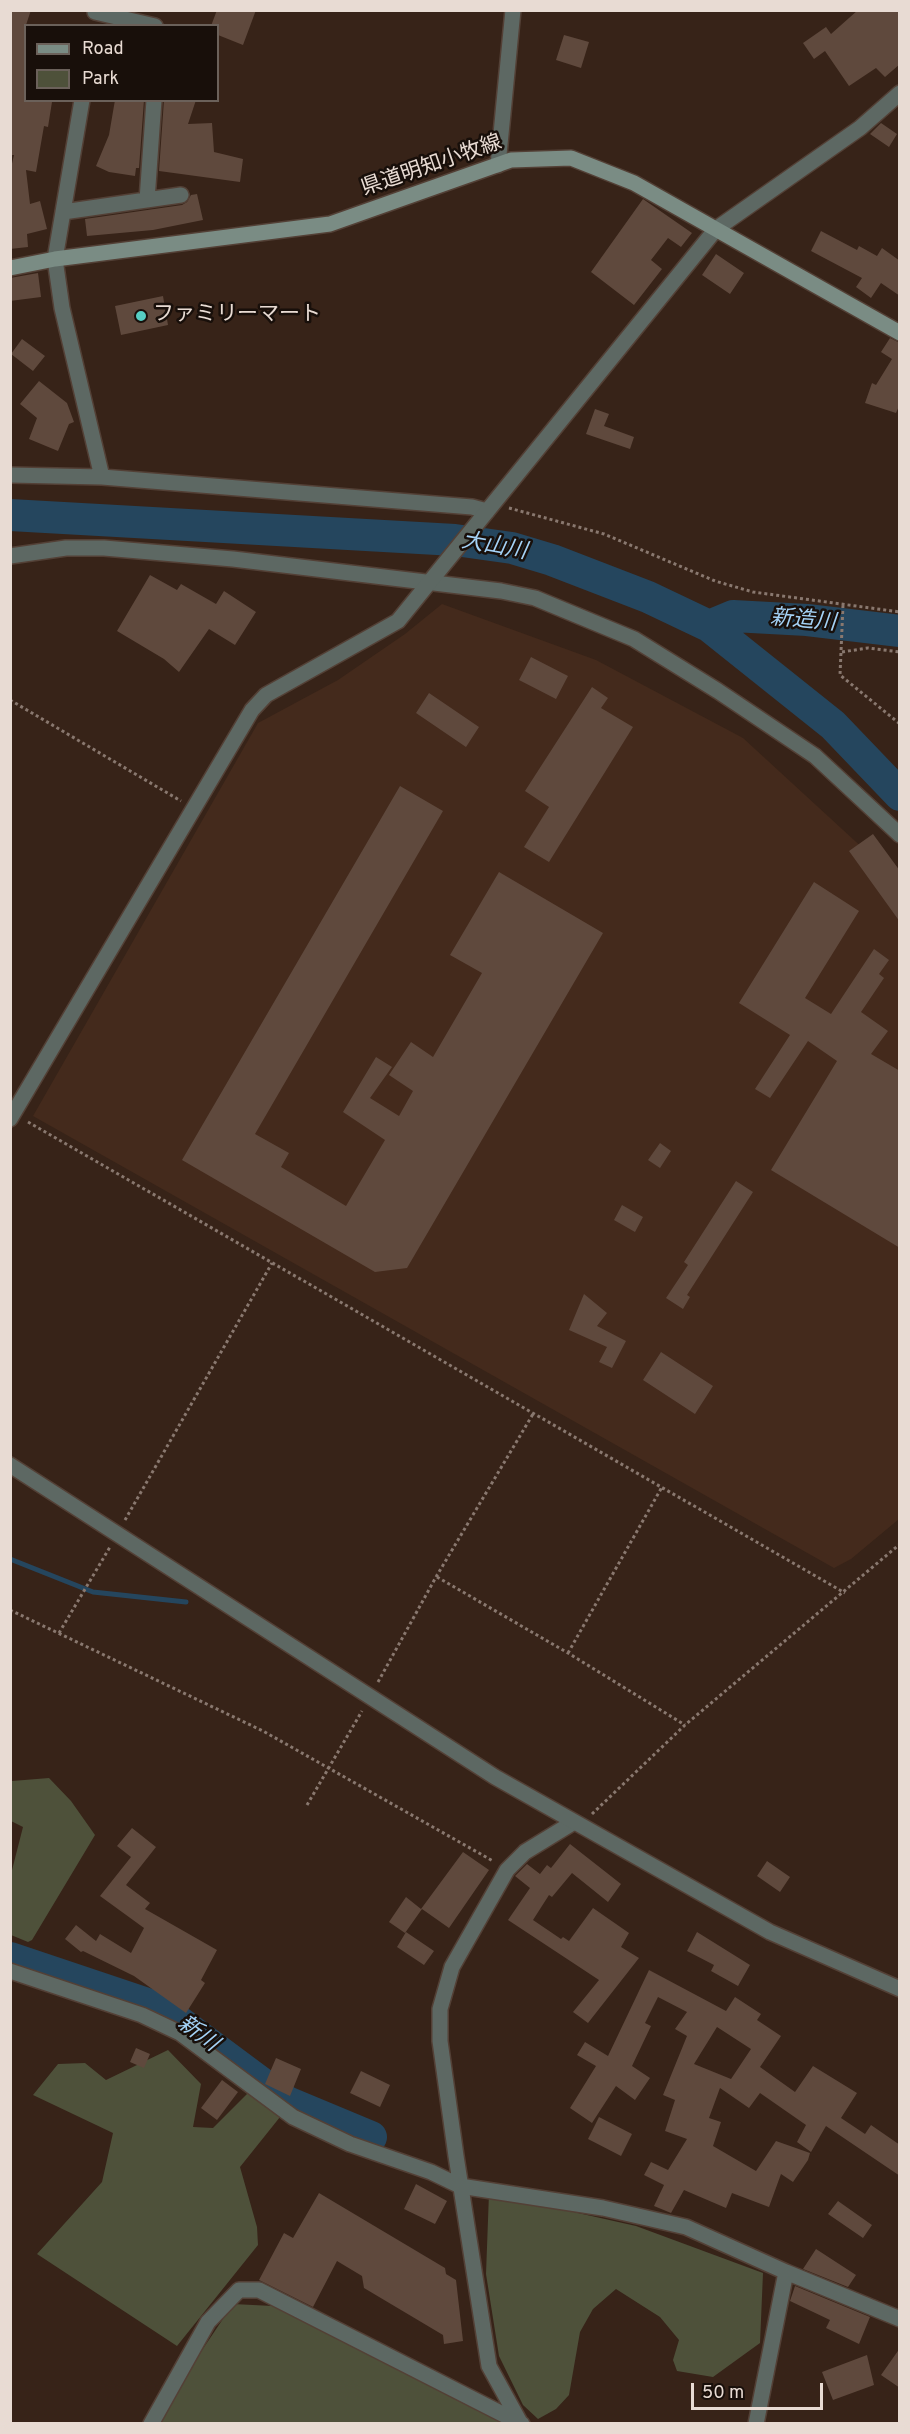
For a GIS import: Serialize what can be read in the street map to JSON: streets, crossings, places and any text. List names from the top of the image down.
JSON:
{
  "streets": {
    "main road": ["県道明知小牧線"]
  },
  "water": ["大山川", "新造川", "新川"],
  "places": ["ファミリーマート"],
  "legend": ["Road", "Park"],
  "scale_bar": "50 m"
}
